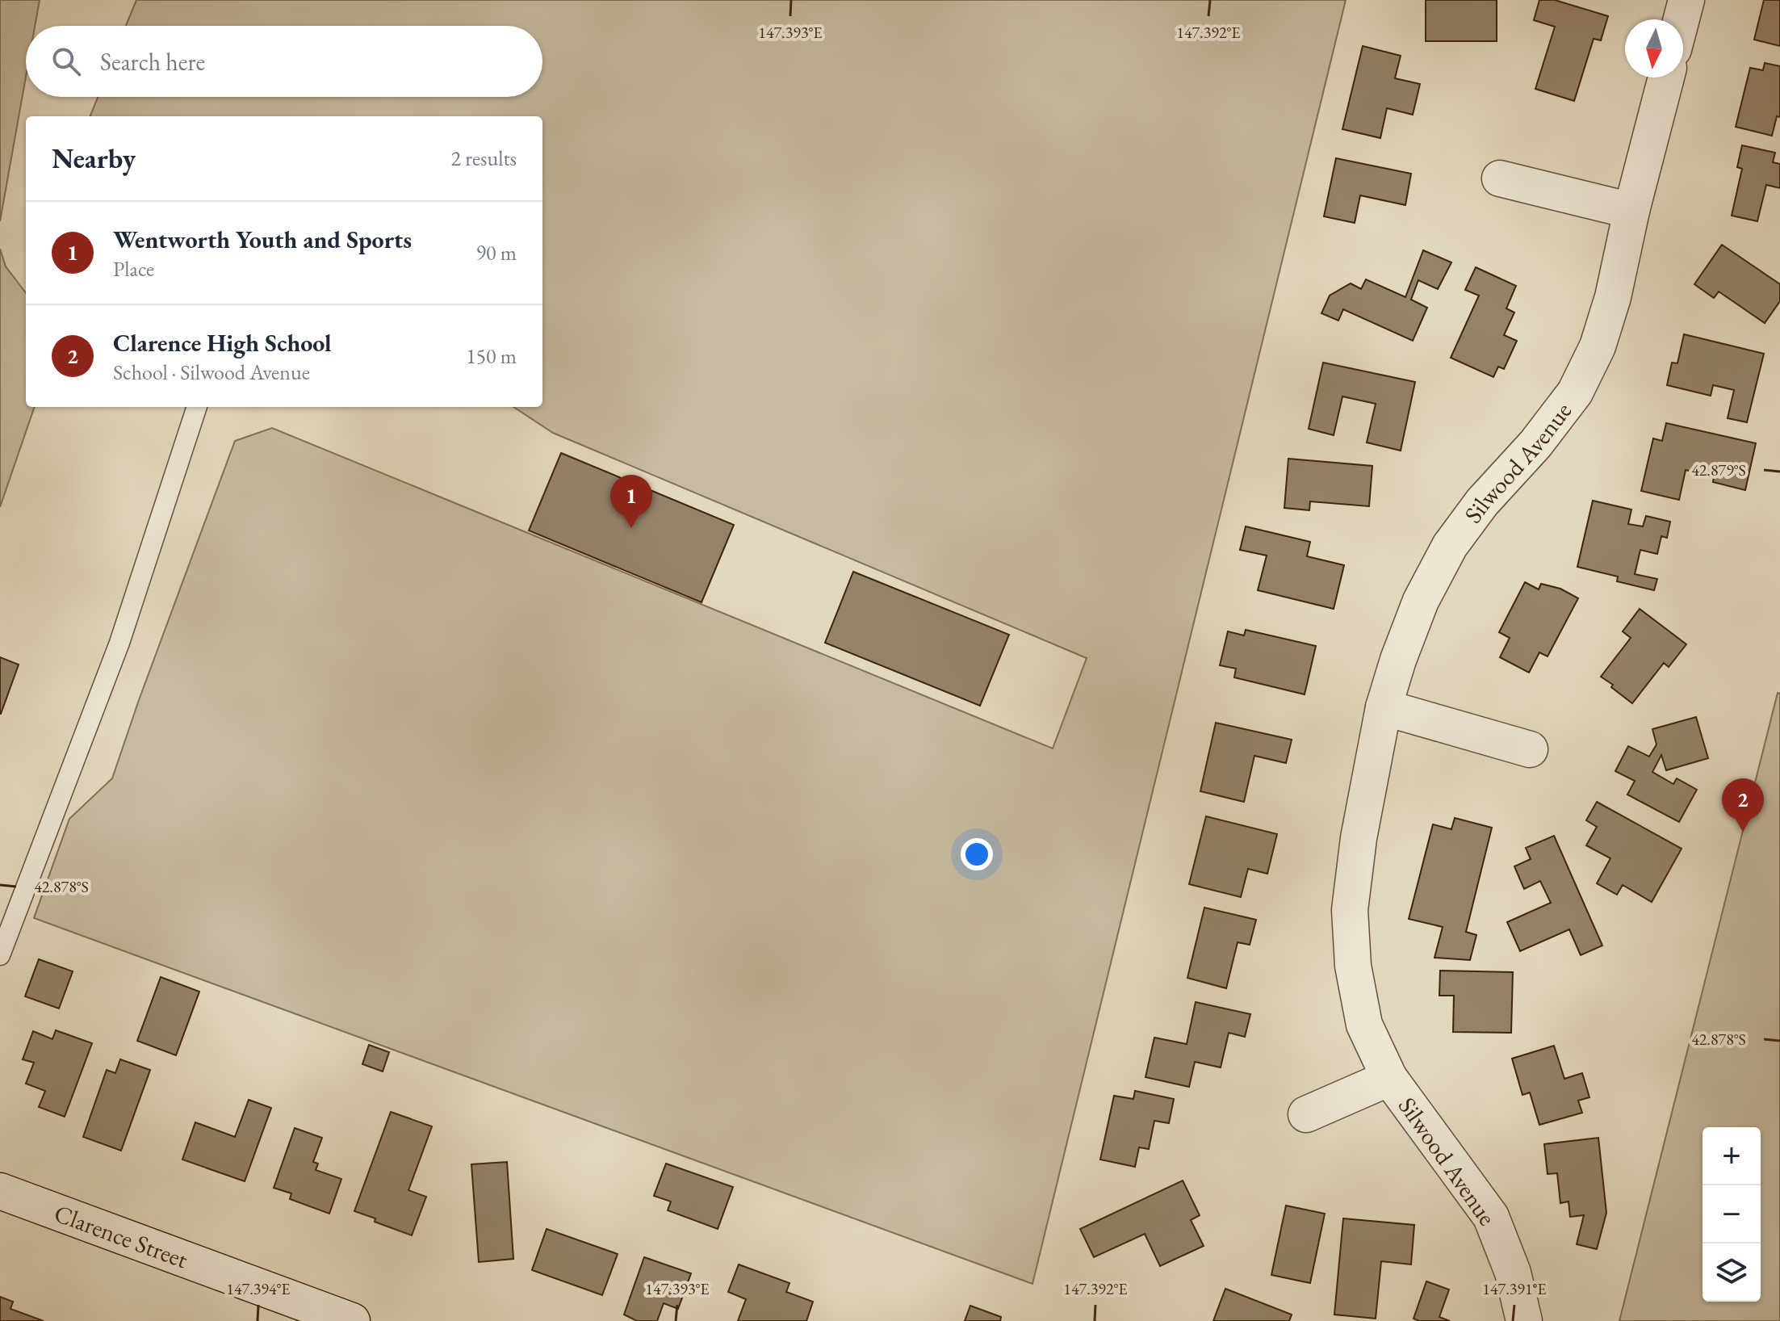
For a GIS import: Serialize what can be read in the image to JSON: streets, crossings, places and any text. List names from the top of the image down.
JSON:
{
  "streets": {
    "street": ["Silwood Avenue", "Clarence Street"]
  },
  "north": "bottom",
  "page": {
    "search": "Search here",
    "heading": ["Nearby", "2 results"],
    "list": [
      {
        "mark": "1",
        "name": "Wentworth Youth and Sports",
        "note": "Place",
        "value": "90 m"
      },
      {
        "mark": "2",
        "name": "Clarence High School",
        "note": "School · Silwood Avenue",
        "value": "150 m"
      }
    ],
    "pins": ["1", "2"],
    "map_buttons": ["+", "−"]
  },
  "coordinates": [
    "147.393°E",
    "147.392°E",
    "42.879°S",
    "42.878°S",
    "147.394°E",
    "147.391°E"
  ]
}
